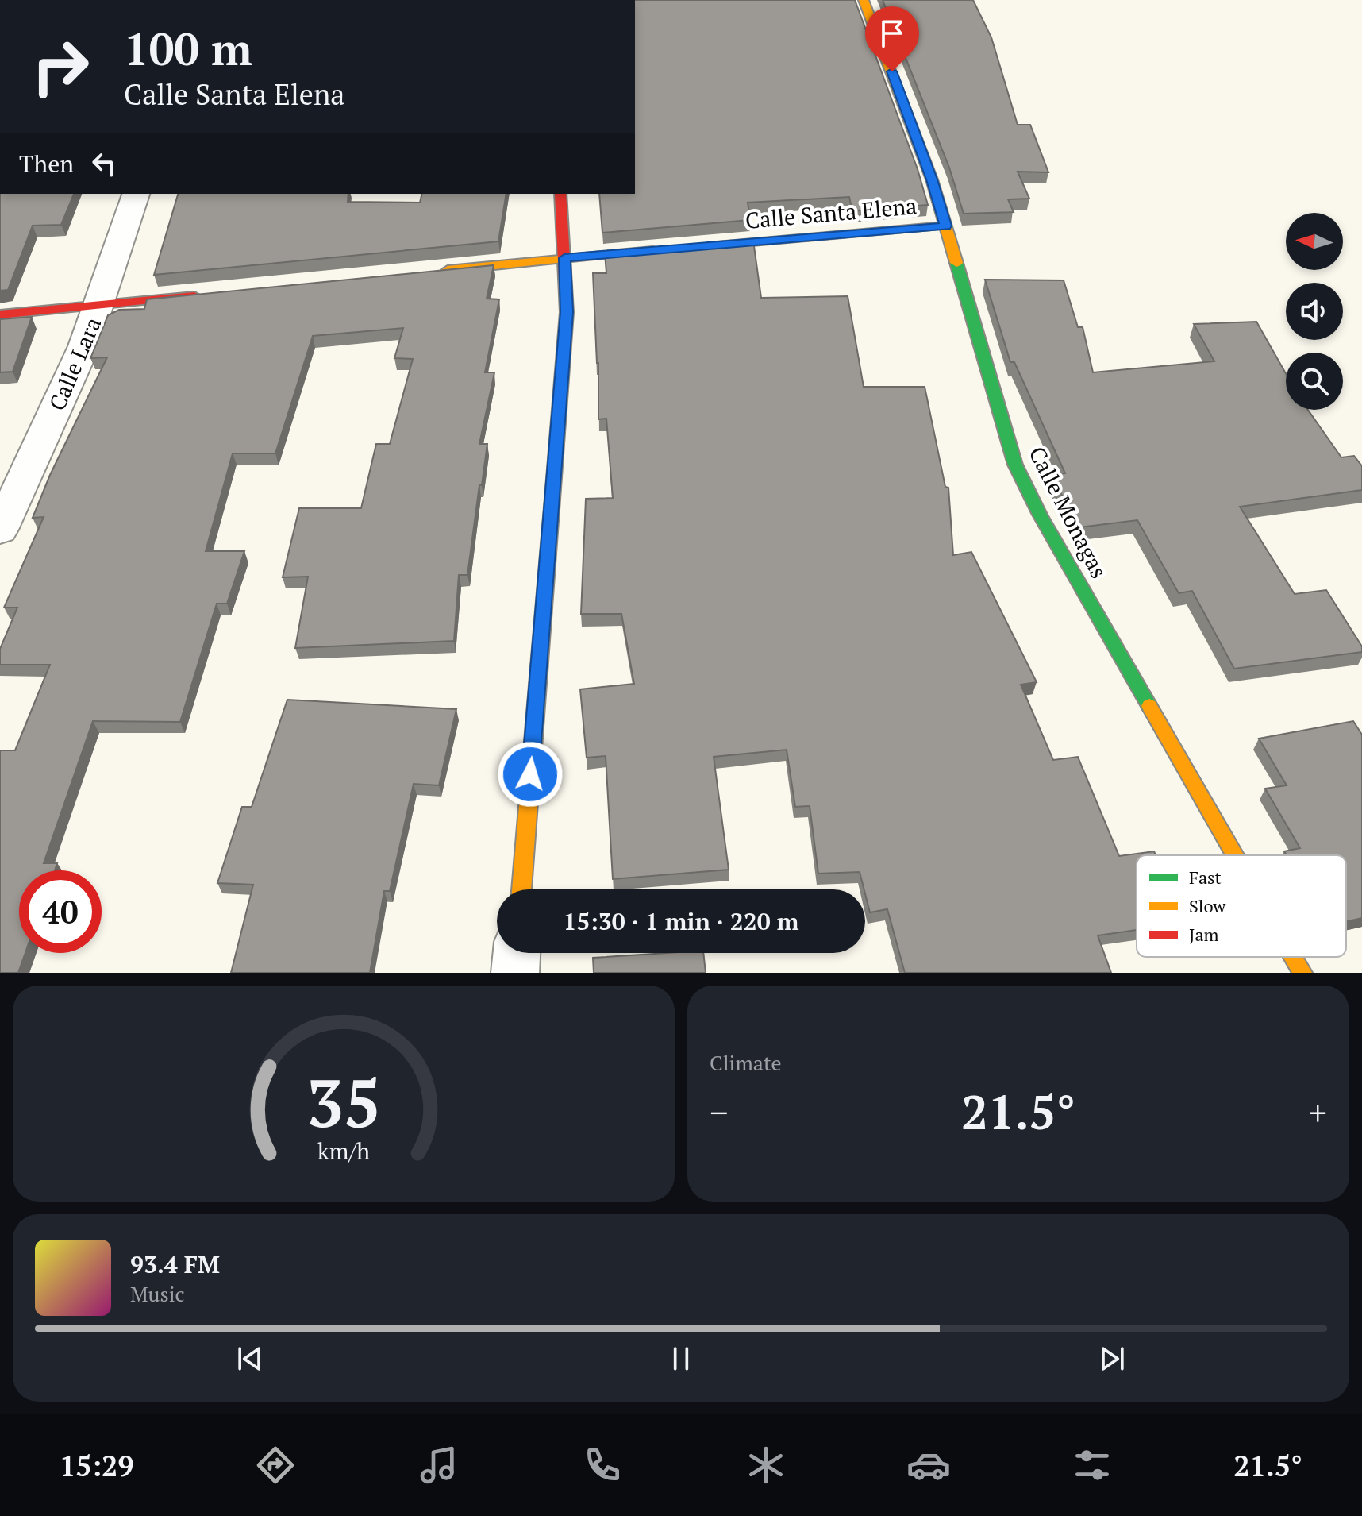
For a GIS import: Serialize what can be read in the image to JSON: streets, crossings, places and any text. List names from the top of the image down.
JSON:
{
  "streets": {
    "street": ["Calle Santa Elena", "Calle Lara", "Calle Monagas"]
  },
  "crossings": [
    ["Calle Santa Elena", "Calle Monagas"]
  ],
  "legend": ["Fast", "Slow", "Jam"],
  "north": "left",
  "page": {
    "turn": ["100 m", "Calle Santa Elena"],
    "then": "Then",
    "limit": "40",
    "trip": "15:30 · 1 min · 220 m",
    "tile": "Climate",
    "heat": ["−", "21.5°", "+"],
    "song": ["93.4 FM", "Music"],
    "tabs": ["15:29", "21.5°"],
    "gauge": ["35", "km/h"]
  }
}
